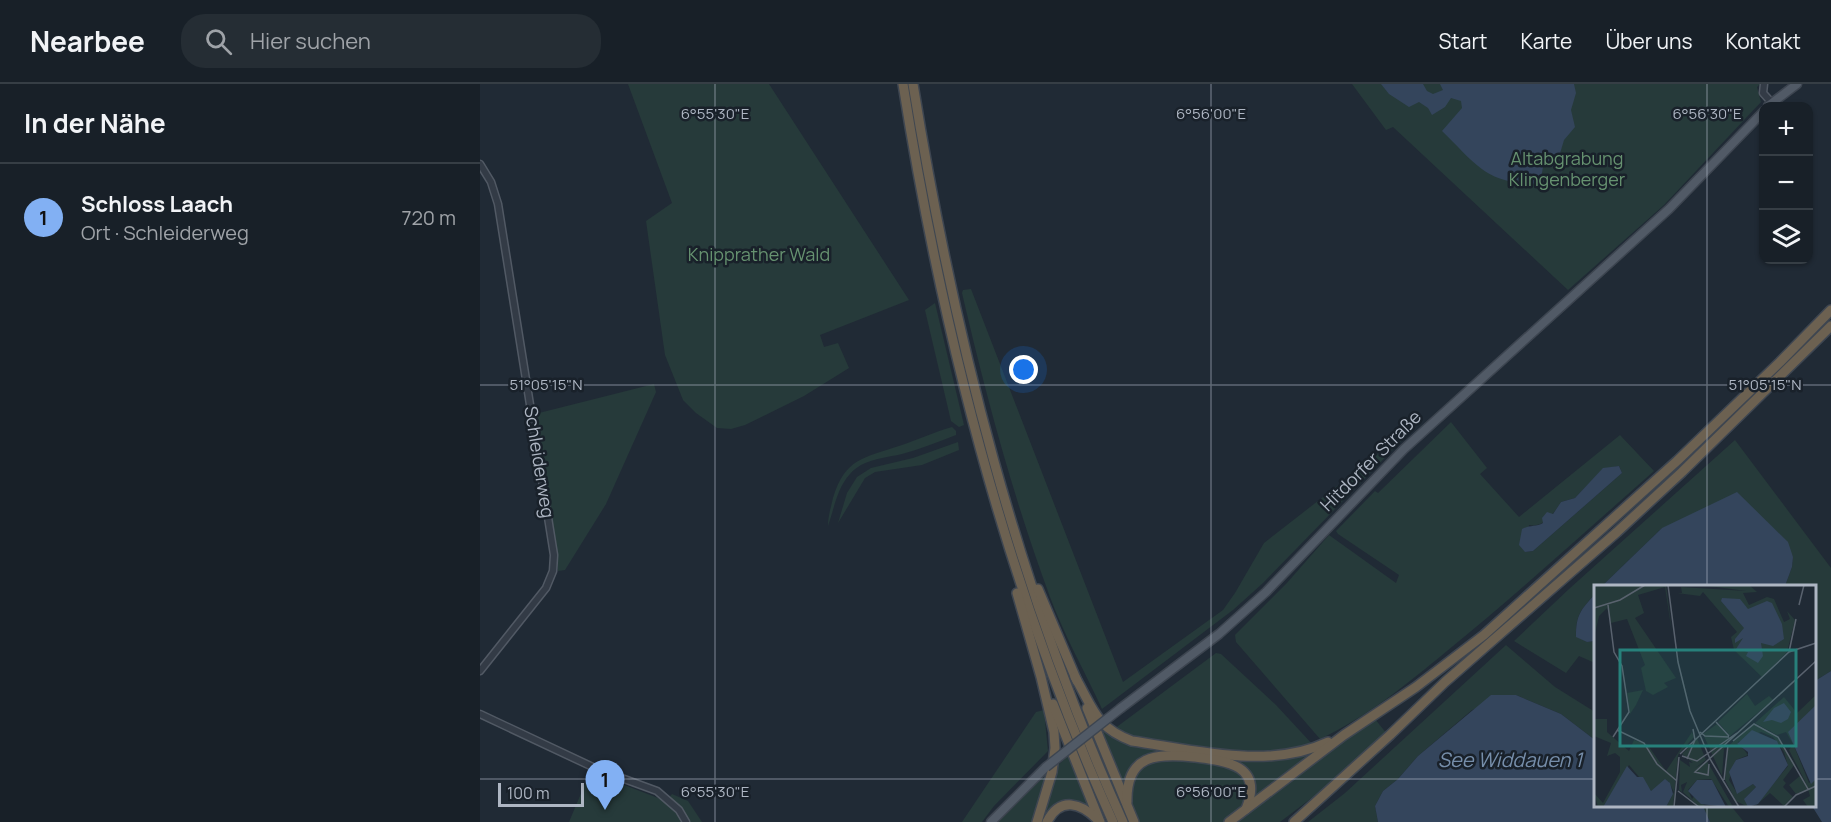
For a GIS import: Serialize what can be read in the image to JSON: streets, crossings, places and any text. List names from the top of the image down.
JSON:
{
  "streets": {
    "main road": ["Hitdorfer Straße"],
    "street": ["Schleiderweg"]
  },
  "water": ["See Widdauen 1"],
  "parks": ["Altabgrabung Klingenberger", "Knipprather Wald"],
  "scale_bar": "100 m",
  "page": {
    "header": "Nearbee",
    "search": "Hier suchen",
    "nav": [
      "Start",
      "Karte",
      "Über uns",
      "Kontakt"
    ],
    "heading": "In der Nähe",
    "map_buttons": ["+", "−"],
    "list": [
      {
        "mark": "1",
        "name": "Schloss Laach",
        "note": "Ort · Schleiderweg",
        "value": "720 m"
      }
    ],
    "pins": "1",
    "scale": "100 m"
  },
  "coordinates": [
    "6°55'30\"E",
    "6°56'00\"E",
    "6°56'30\"E",
    "51°05'15\"N"
  ]
}
